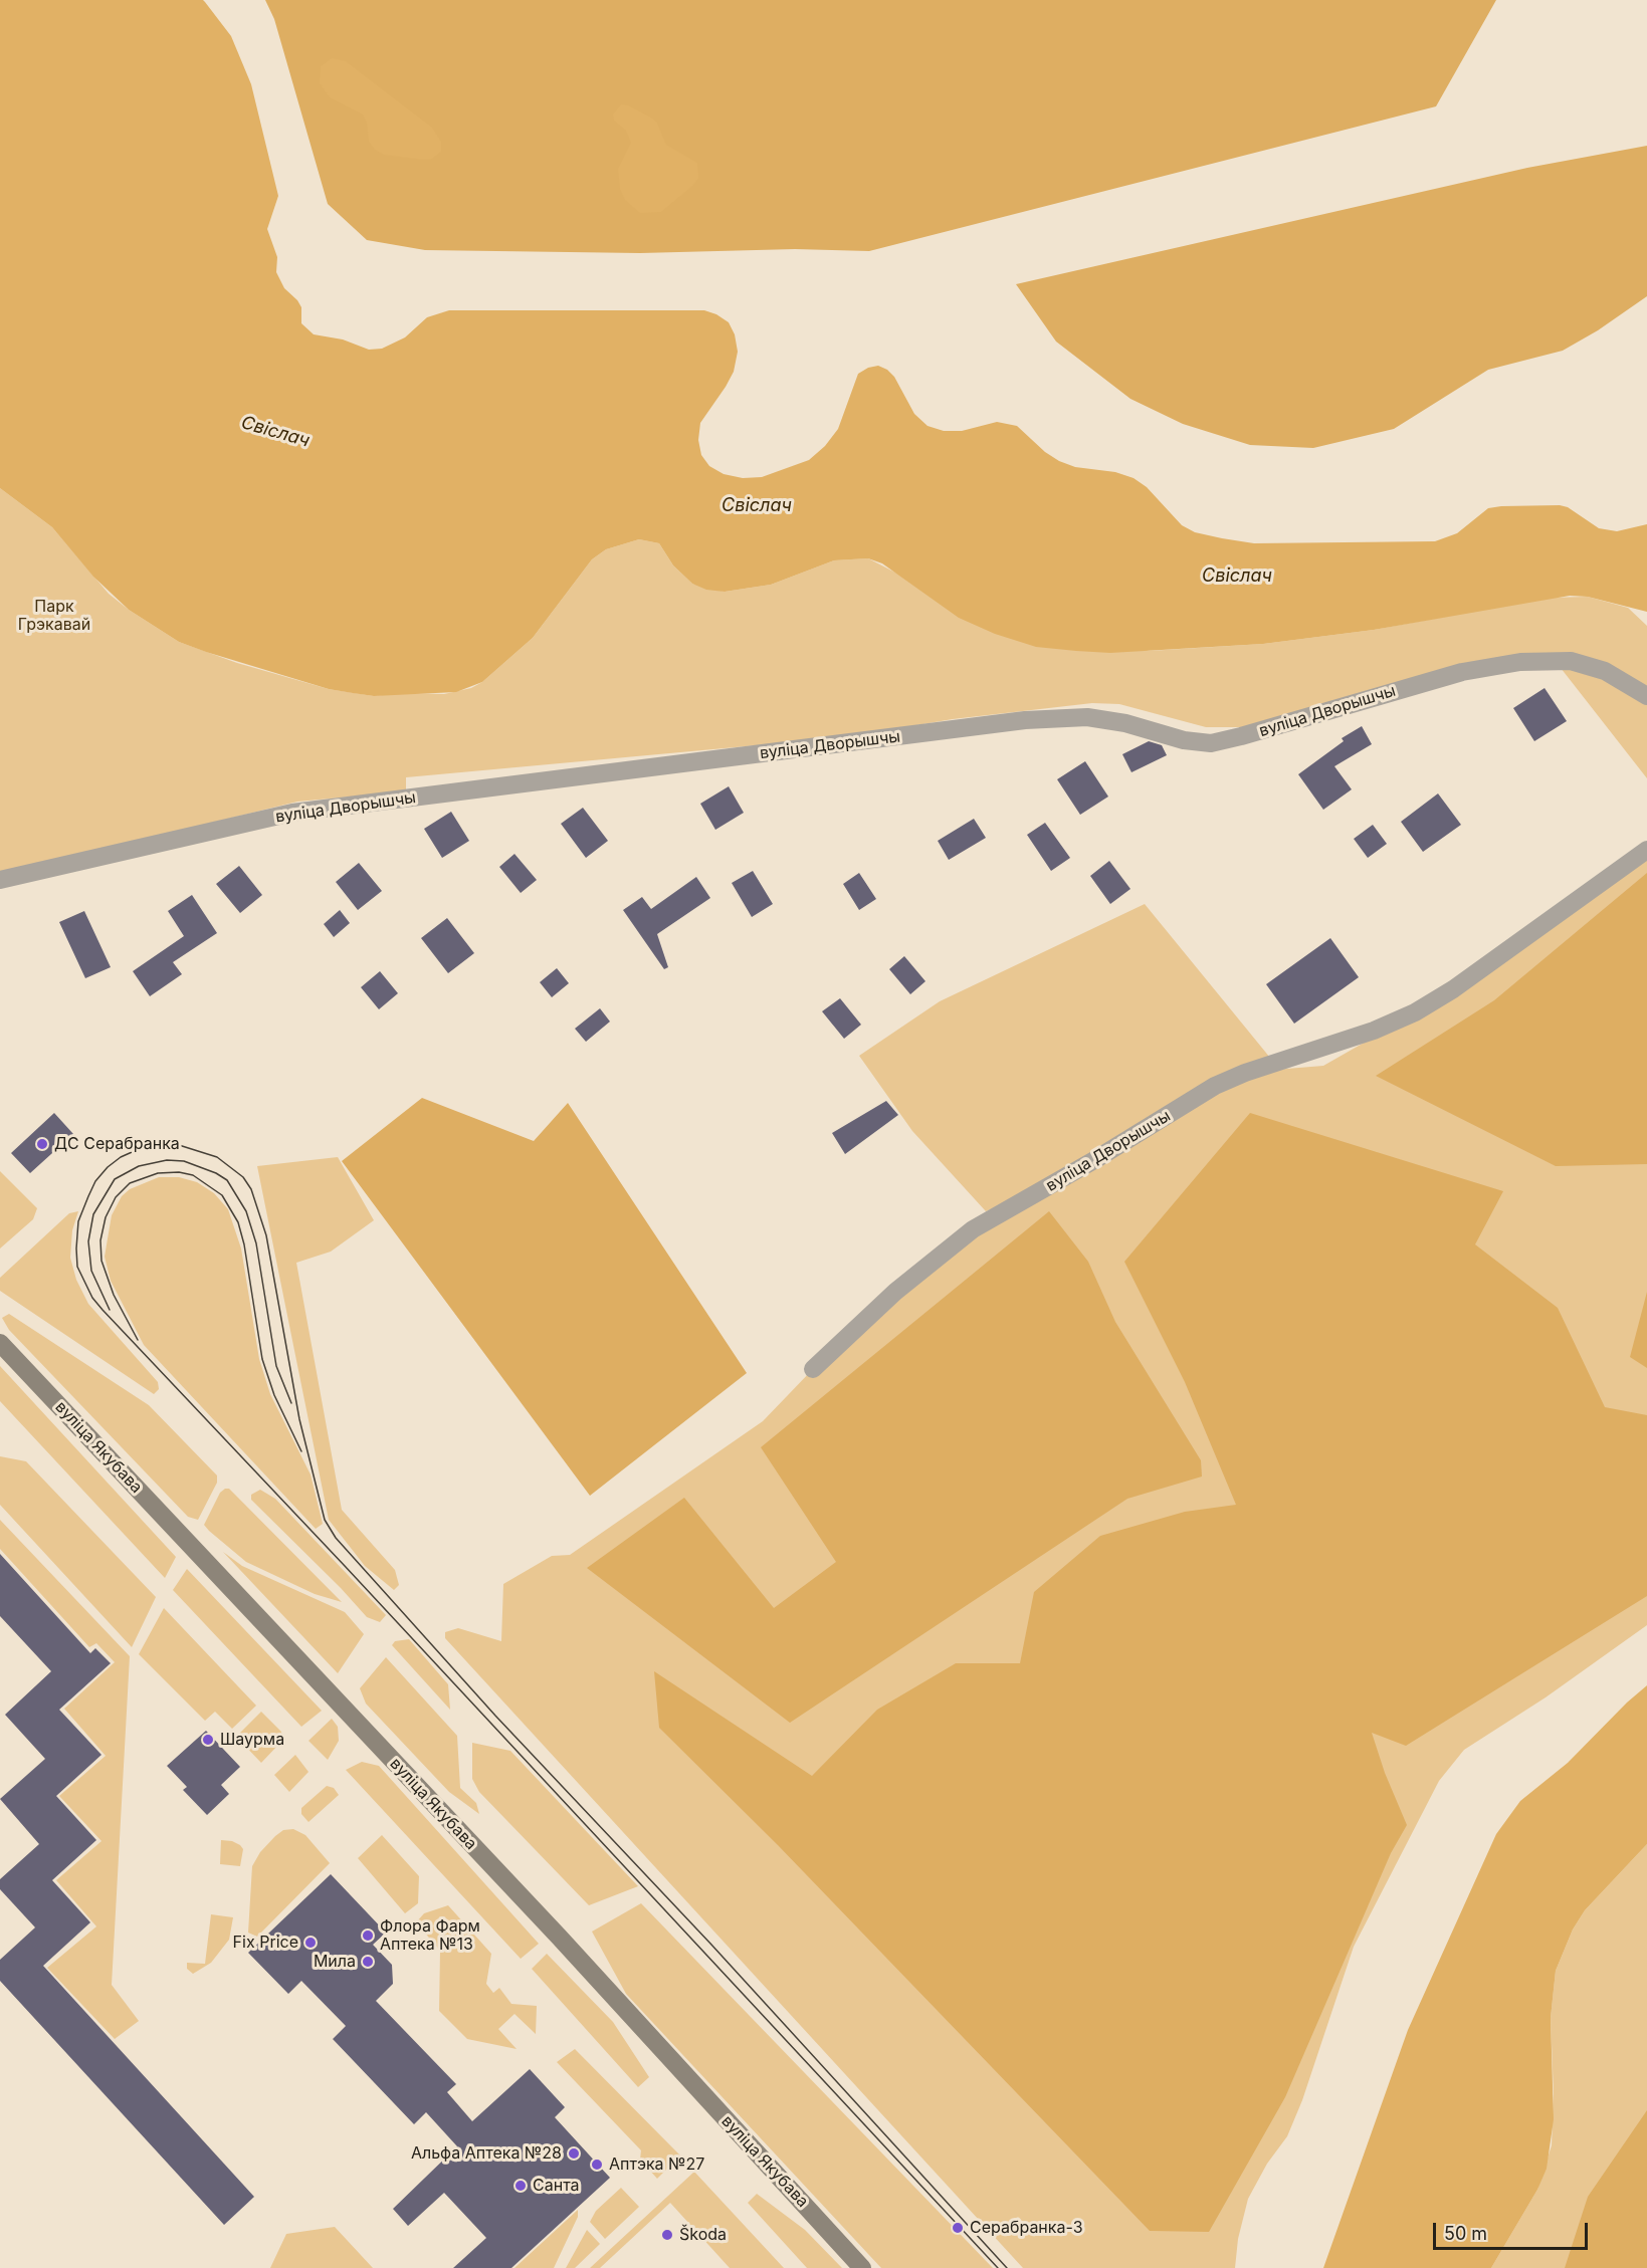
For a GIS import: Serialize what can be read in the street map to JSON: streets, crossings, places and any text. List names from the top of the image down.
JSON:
{
  "streets": {
    "main road": ["вуліца Якубава"],
    "street": ["вуліца Дворышчы"]
  },
  "water": ["Свіслач"],
  "parks": ["Парк Грэкавай"],
  "places": [
    "ДС Серабранка",
    "Шаурма",
    "Флора Фарм Аптека №13",
    "Fix Price",
    "Мила",
    "Альфа Аптека №28",
    "Аптэка №27",
    "Санта",
    "Серабранка-3",
    "Škoda"
  ],
  "scale_bar": "50 m"
}
